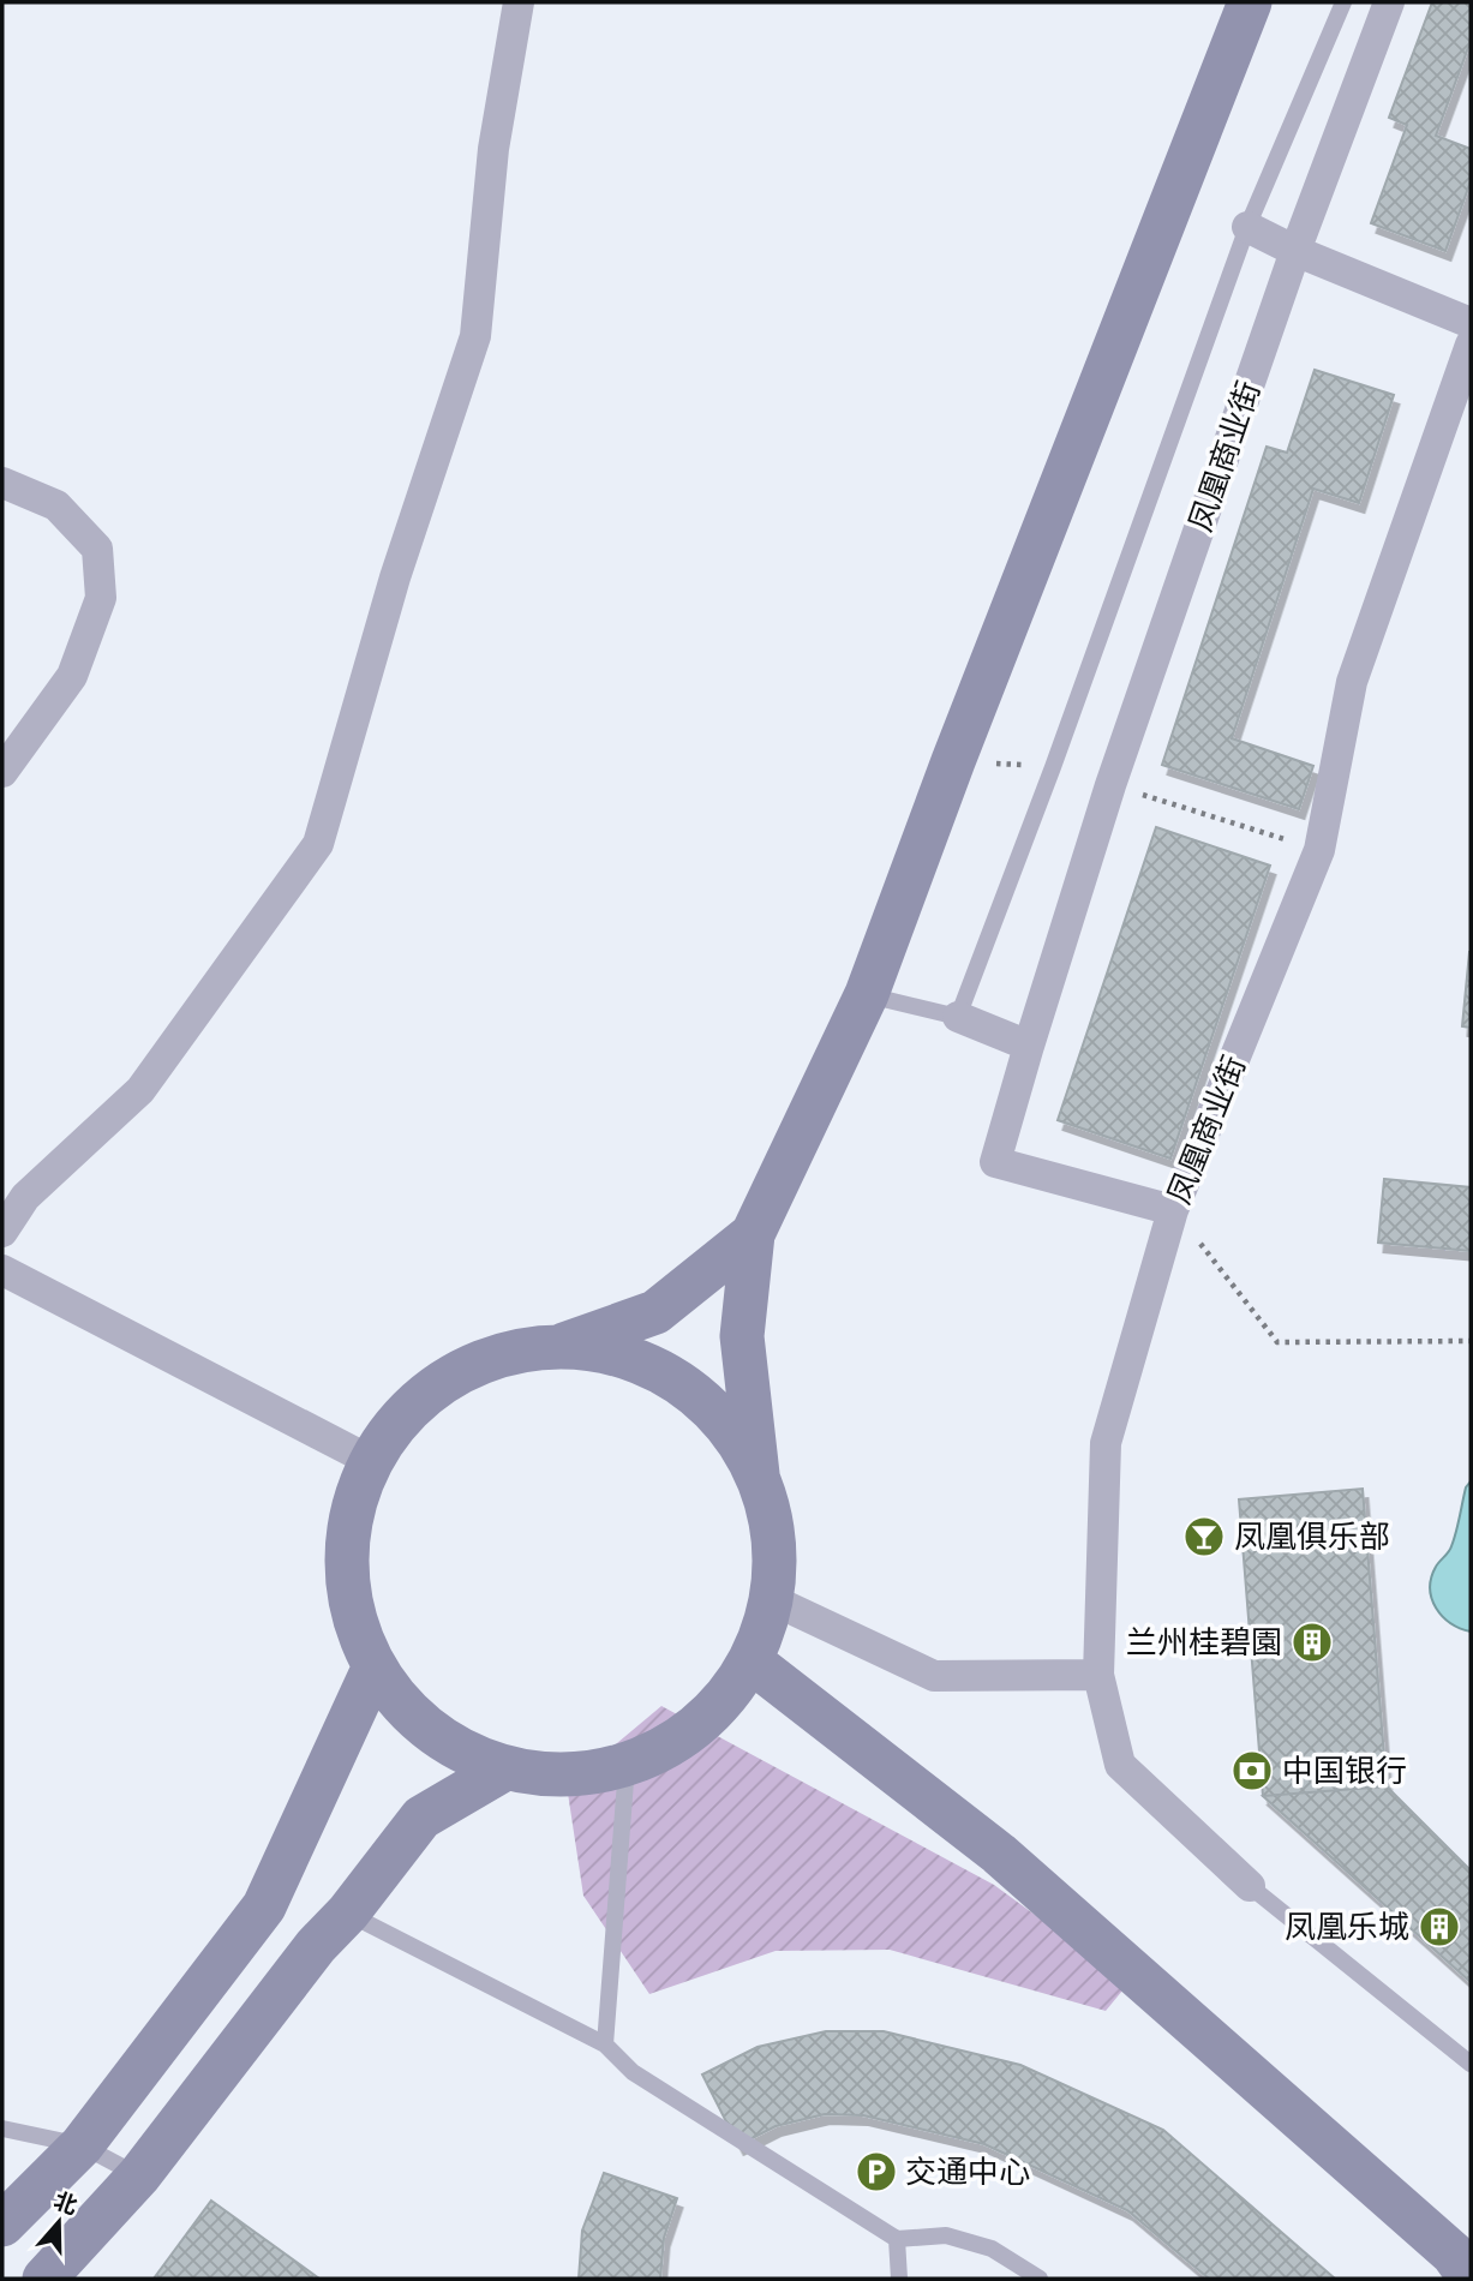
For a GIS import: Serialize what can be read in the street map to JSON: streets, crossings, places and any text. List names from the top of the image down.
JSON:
{
  "streets": {
    "street": ["凤凰商业街"]
  },
  "places": {
    "bar": ["凤凰俱乐部"],
    "building": ["兰州桂碧園", "凤凰乐城"],
    "bank": ["中国银行"],
    "parking": ["交通中心"]
  },
  "north": "top"
}
